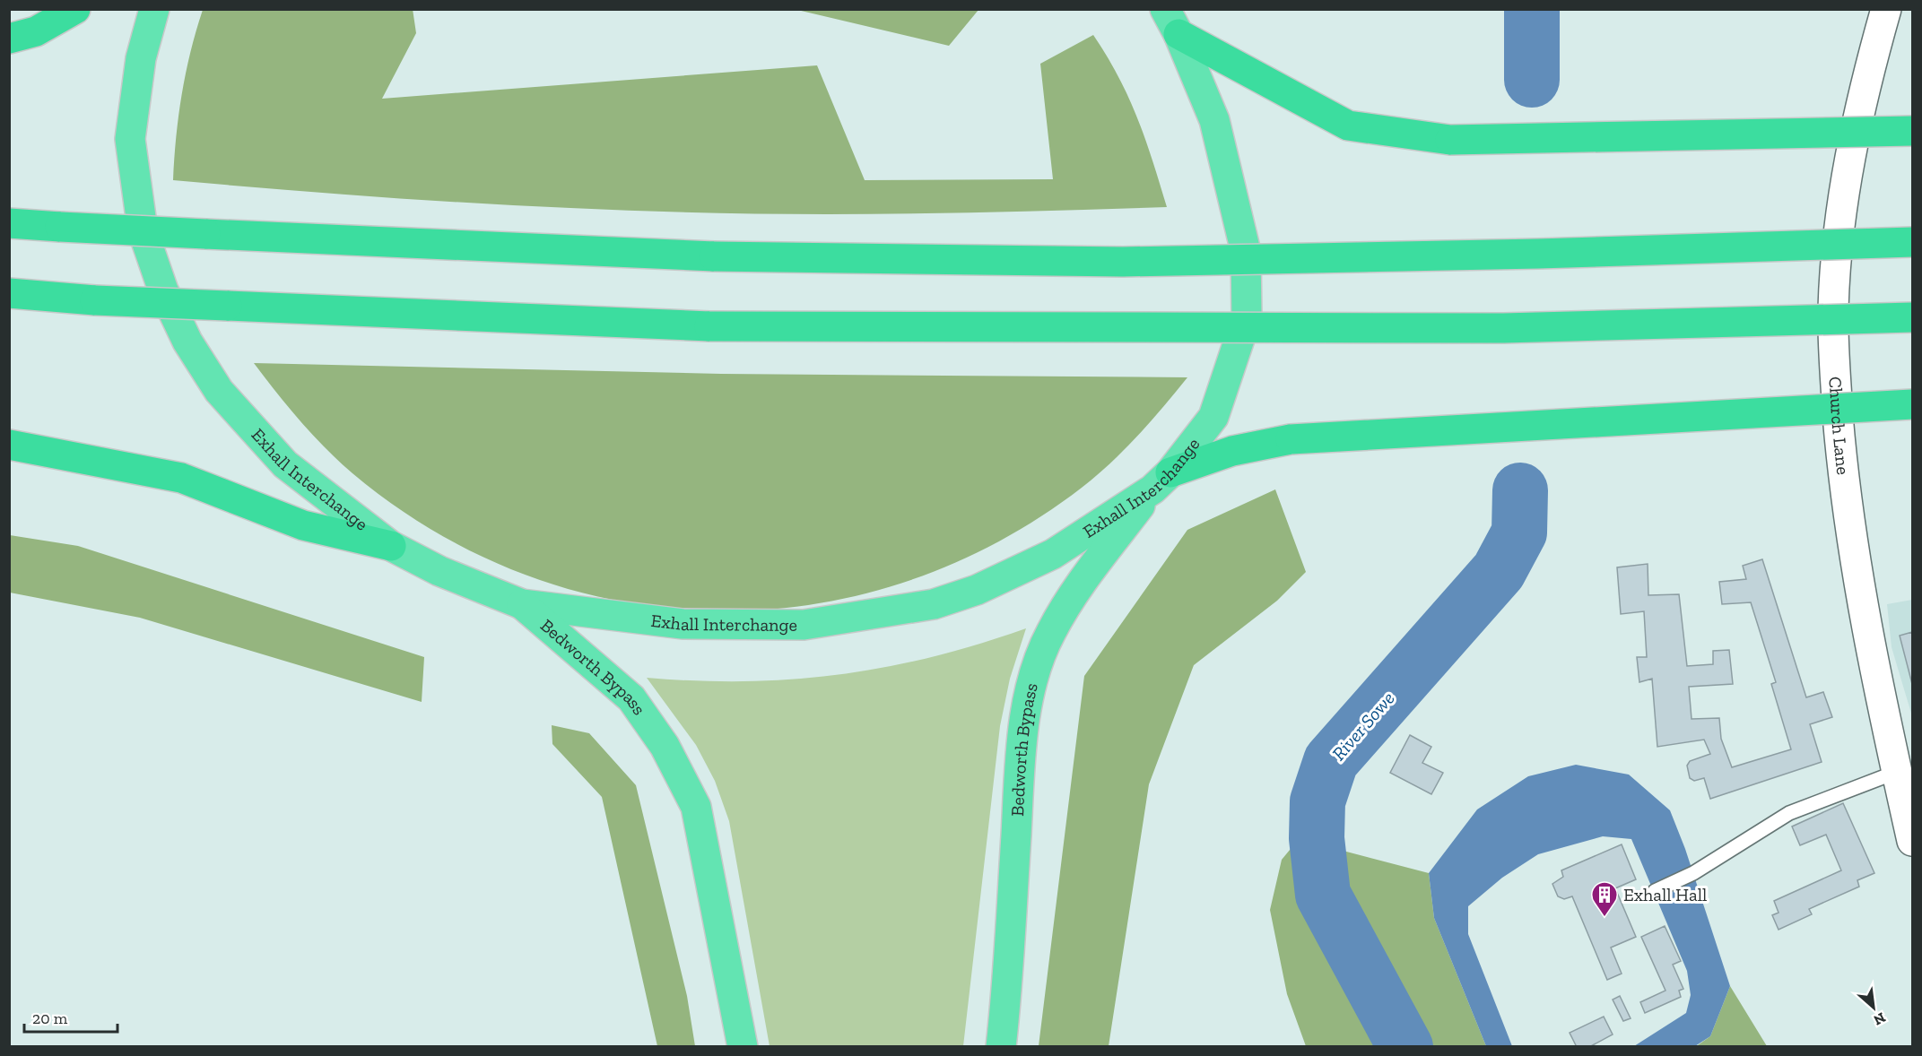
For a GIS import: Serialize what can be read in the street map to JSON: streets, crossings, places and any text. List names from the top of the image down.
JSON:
{
  "streets": {
    "highway": ["Exhall Interchange", "Bedworth Bypass"],
    "street": ["Church Lane"]
  },
  "crossings": [
    ["Exhall Interchange", "Bedworth Bypass"]
  ],
  "water": ["River Sowe"],
  "places": {
    "building": ["Exhall Hall"]
  },
  "scale_bar": "20 m",
  "north": "bottom right"
}
